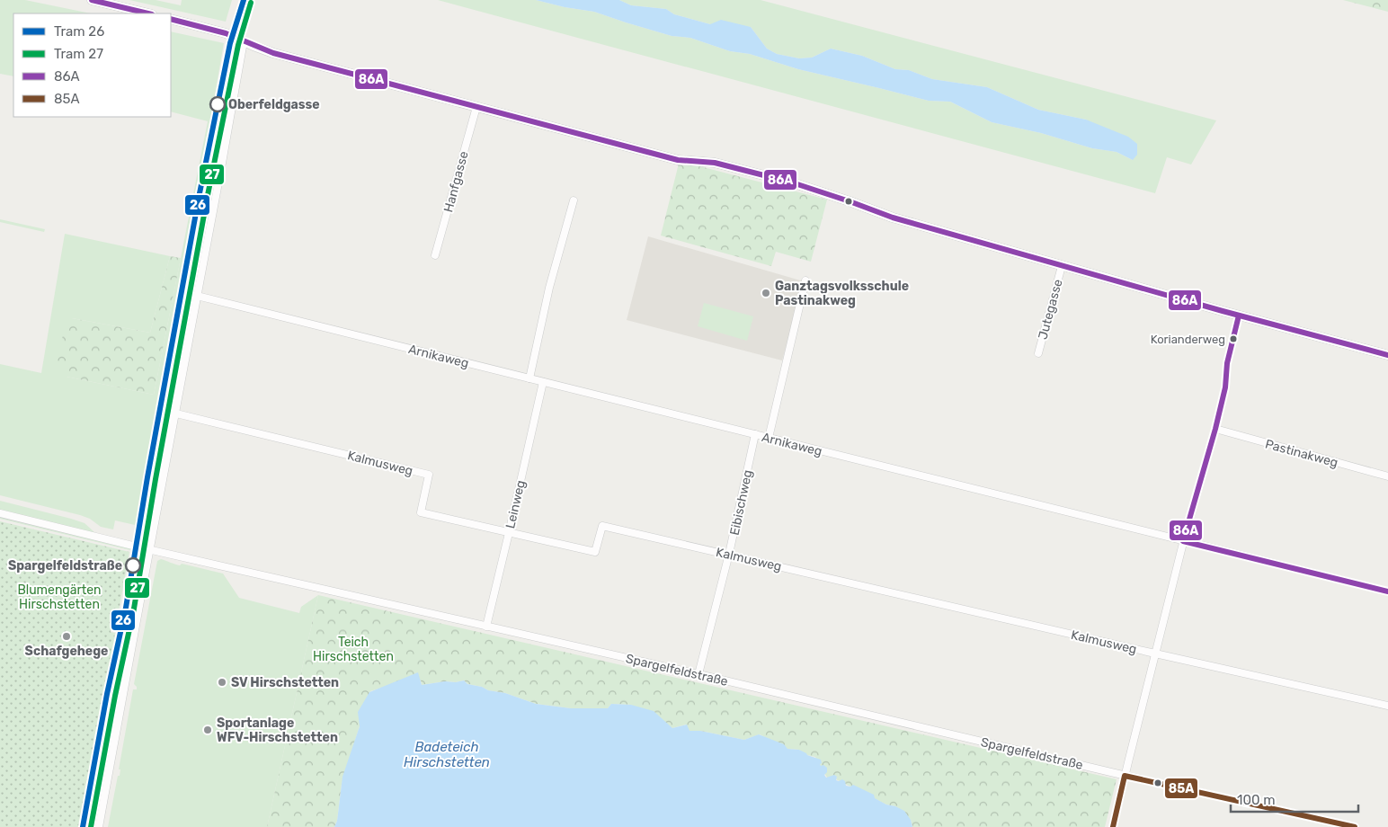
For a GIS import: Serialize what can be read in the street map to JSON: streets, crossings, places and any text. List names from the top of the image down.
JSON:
{
  "streets": {
    "street": [
      "Hanfgasse",
      "Jutegasse",
      "Arnikaweg",
      "Pastinakweg",
      "Kalmusweg",
      "Eibischweg",
      "Leinweg",
      "Spargelfeldstraße"
    ]
  },
  "crossings": [
    ["Arnikaweg", "Eibischweg"],
    ["Arnikaweg", "Leinweg"],
    ["Kalmusweg", "Eibischweg"],
    ["Kalmusweg", "Leinweg"],
    ["Eibischweg", "Spargelfeldstraße"],
    ["Leinweg", "Spargelfeldstraße"]
  ],
  "water": ["Badeteich Hirschstetten"],
  "parks": ["Blumengärten Hirschstetten", "Teich Hirschstetten"],
  "places": [
    "Oberfeldgasse",
    "Ganztagsvolksschule Pastinakweg",
    "Korianderweg",
    "Spargelfeldstraße",
    "Schafgehege",
    "SV Hirschstetten",
    "Sportanlage WFV-Hirschstetten"
  ],
  "lines": [
    "tram line 26",
    "transit line 86A",
    "tram line 27",
    "transit line 85A"
  ],
  "legend": [
    "Tram 26",
    "Tram 27",
    "86A",
    "85A"
  ],
  "scale_bar": "100 m"
}
